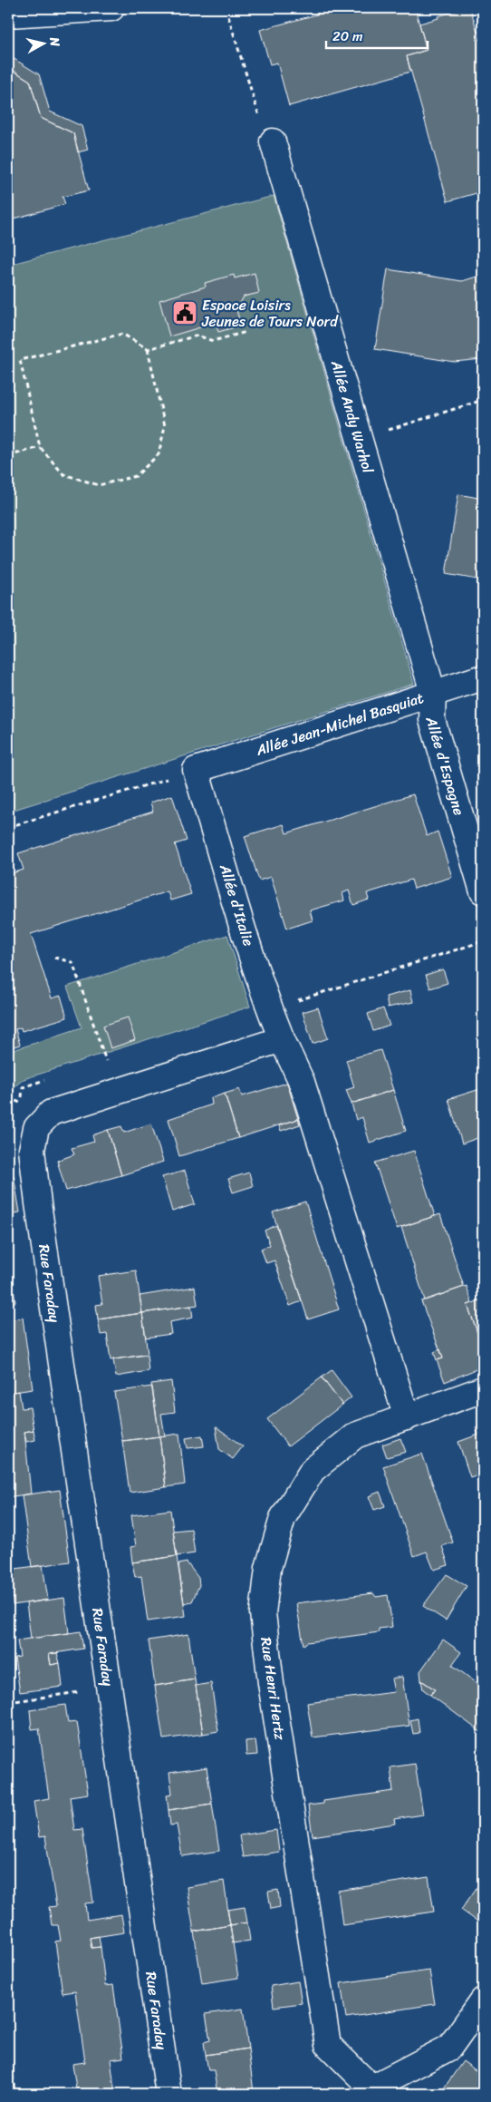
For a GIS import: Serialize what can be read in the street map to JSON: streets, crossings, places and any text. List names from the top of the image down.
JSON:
{
  "streets": {
    "street": [
      "Allée Andy Warhol",
      "Allée Jean-Michel Basquiat",
      "Allée d'Espagne",
      "Allée d'Italie",
      "Rue Faraday",
      "Rue Henri Hertz"
    ]
  },
  "crossings": [
    ["Allée Andy Warhol", "Allée Jean-Michel Basquiat"],
    ["Allée Andy Warhol", "Allée d'Espagne"],
    ["Allée Jean-Michel Basquiat", "Allée d'Espagne"],
    ["Allée Jean-Michel Basquiat", "Allée d'Italie"],
    ["Allée d'Italie", "Rue Faraday"]
  ],
  "places": {
    "public building": ["Espace Loisirs Jeunes de Tours Nord"]
  },
  "scale_bar": "20 m",
  "north": "right"
}
